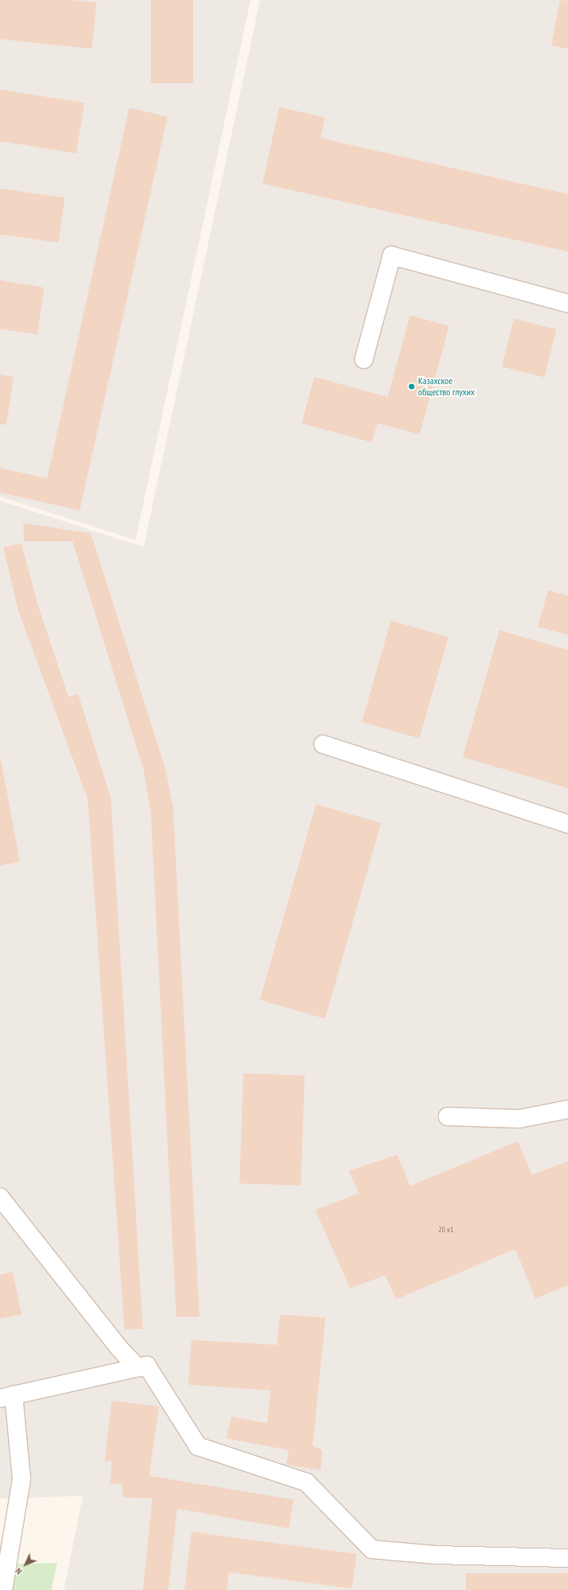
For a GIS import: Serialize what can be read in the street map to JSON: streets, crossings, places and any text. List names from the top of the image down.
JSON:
{
  "places": ["Казахское общество глухих"],
  "house_numbers": ["20 к1"],
  "north": "bottom left"
}
